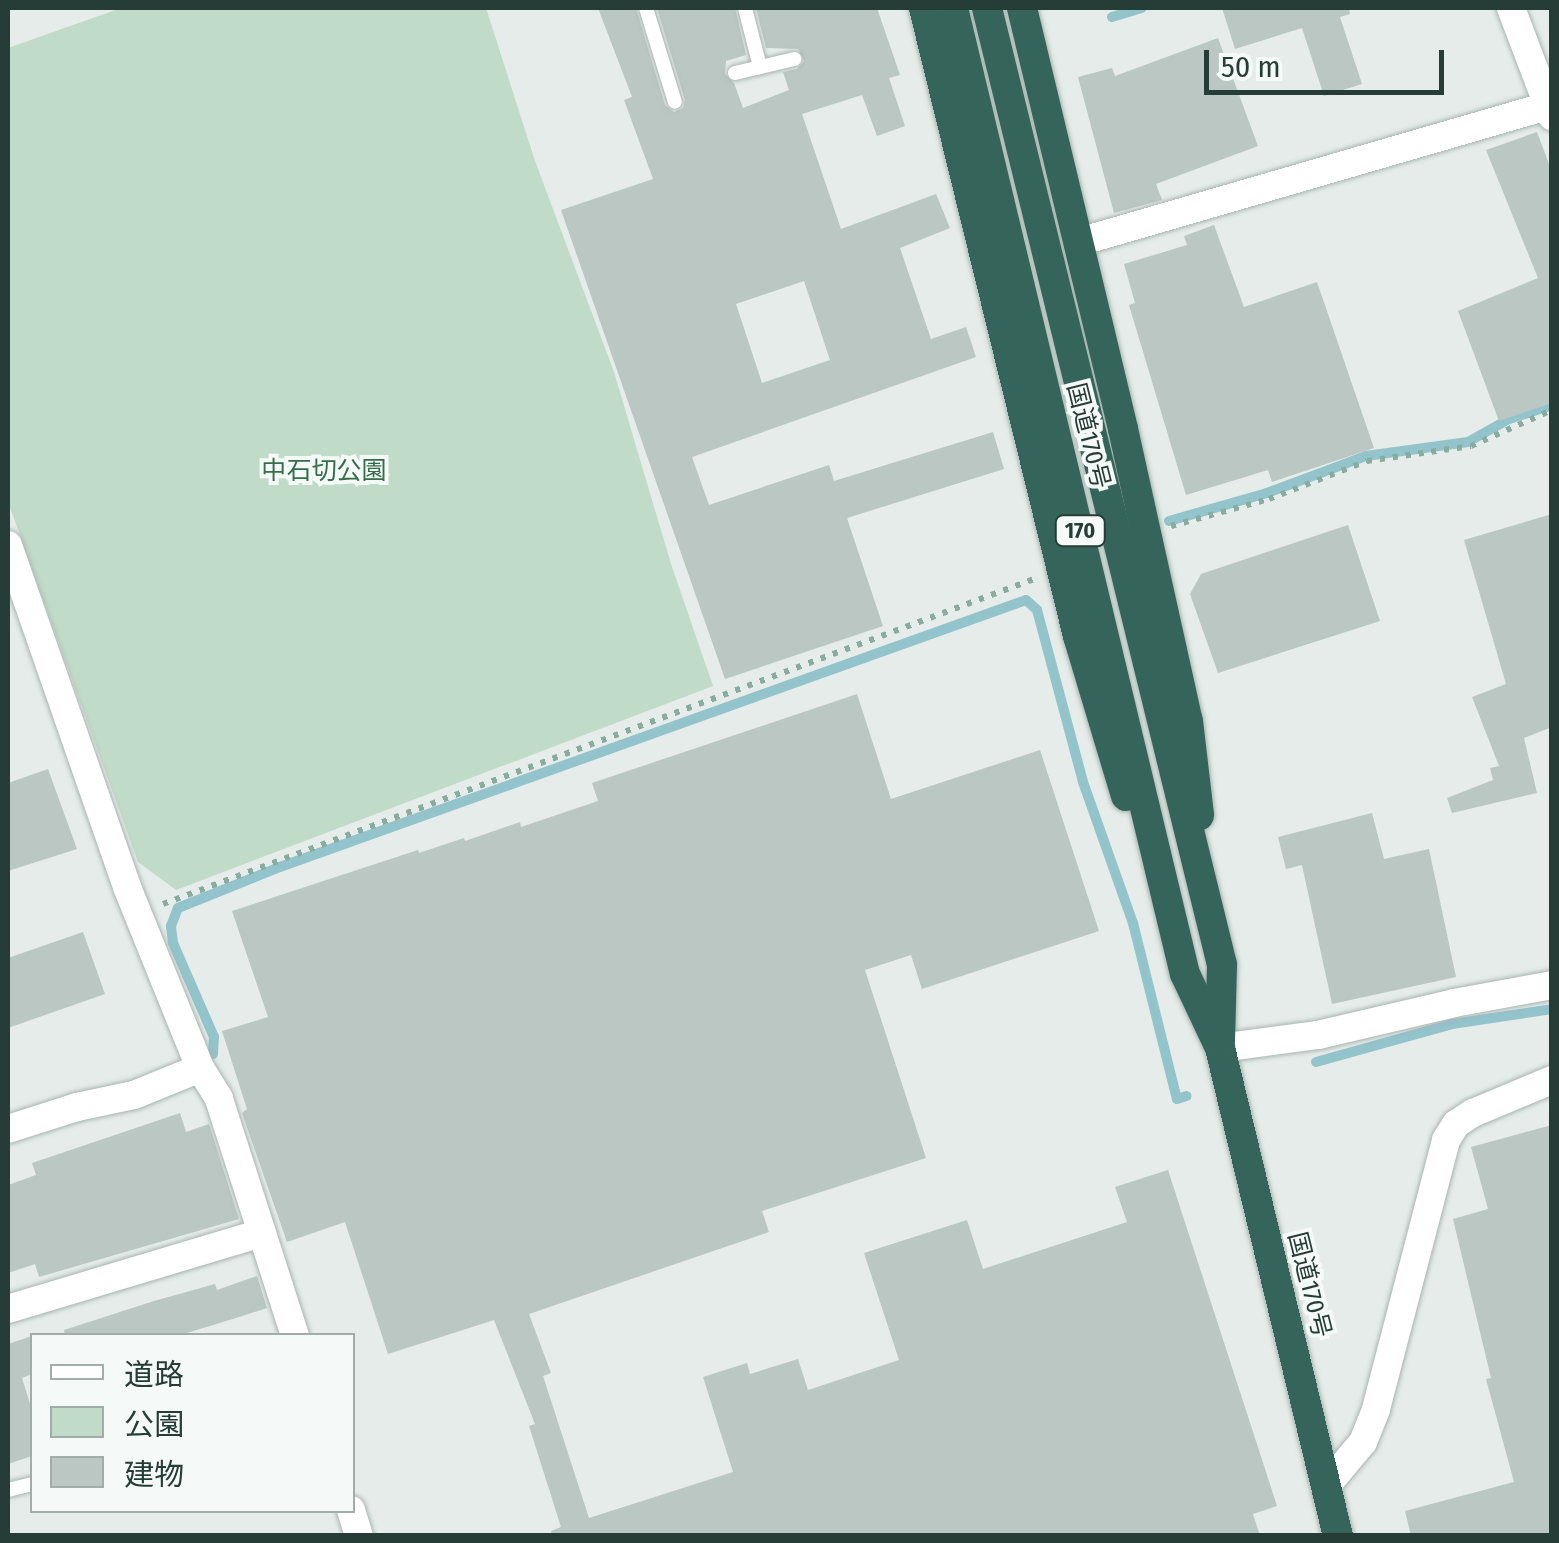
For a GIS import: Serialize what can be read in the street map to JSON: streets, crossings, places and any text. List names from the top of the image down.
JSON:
{
  "streets": {
    "highway": ["国道170号", "170"]
  },
  "parks": ["中石切公園"],
  "legend": ["道路", "公園", "建物"],
  "scale_bar": "50 m"
}
